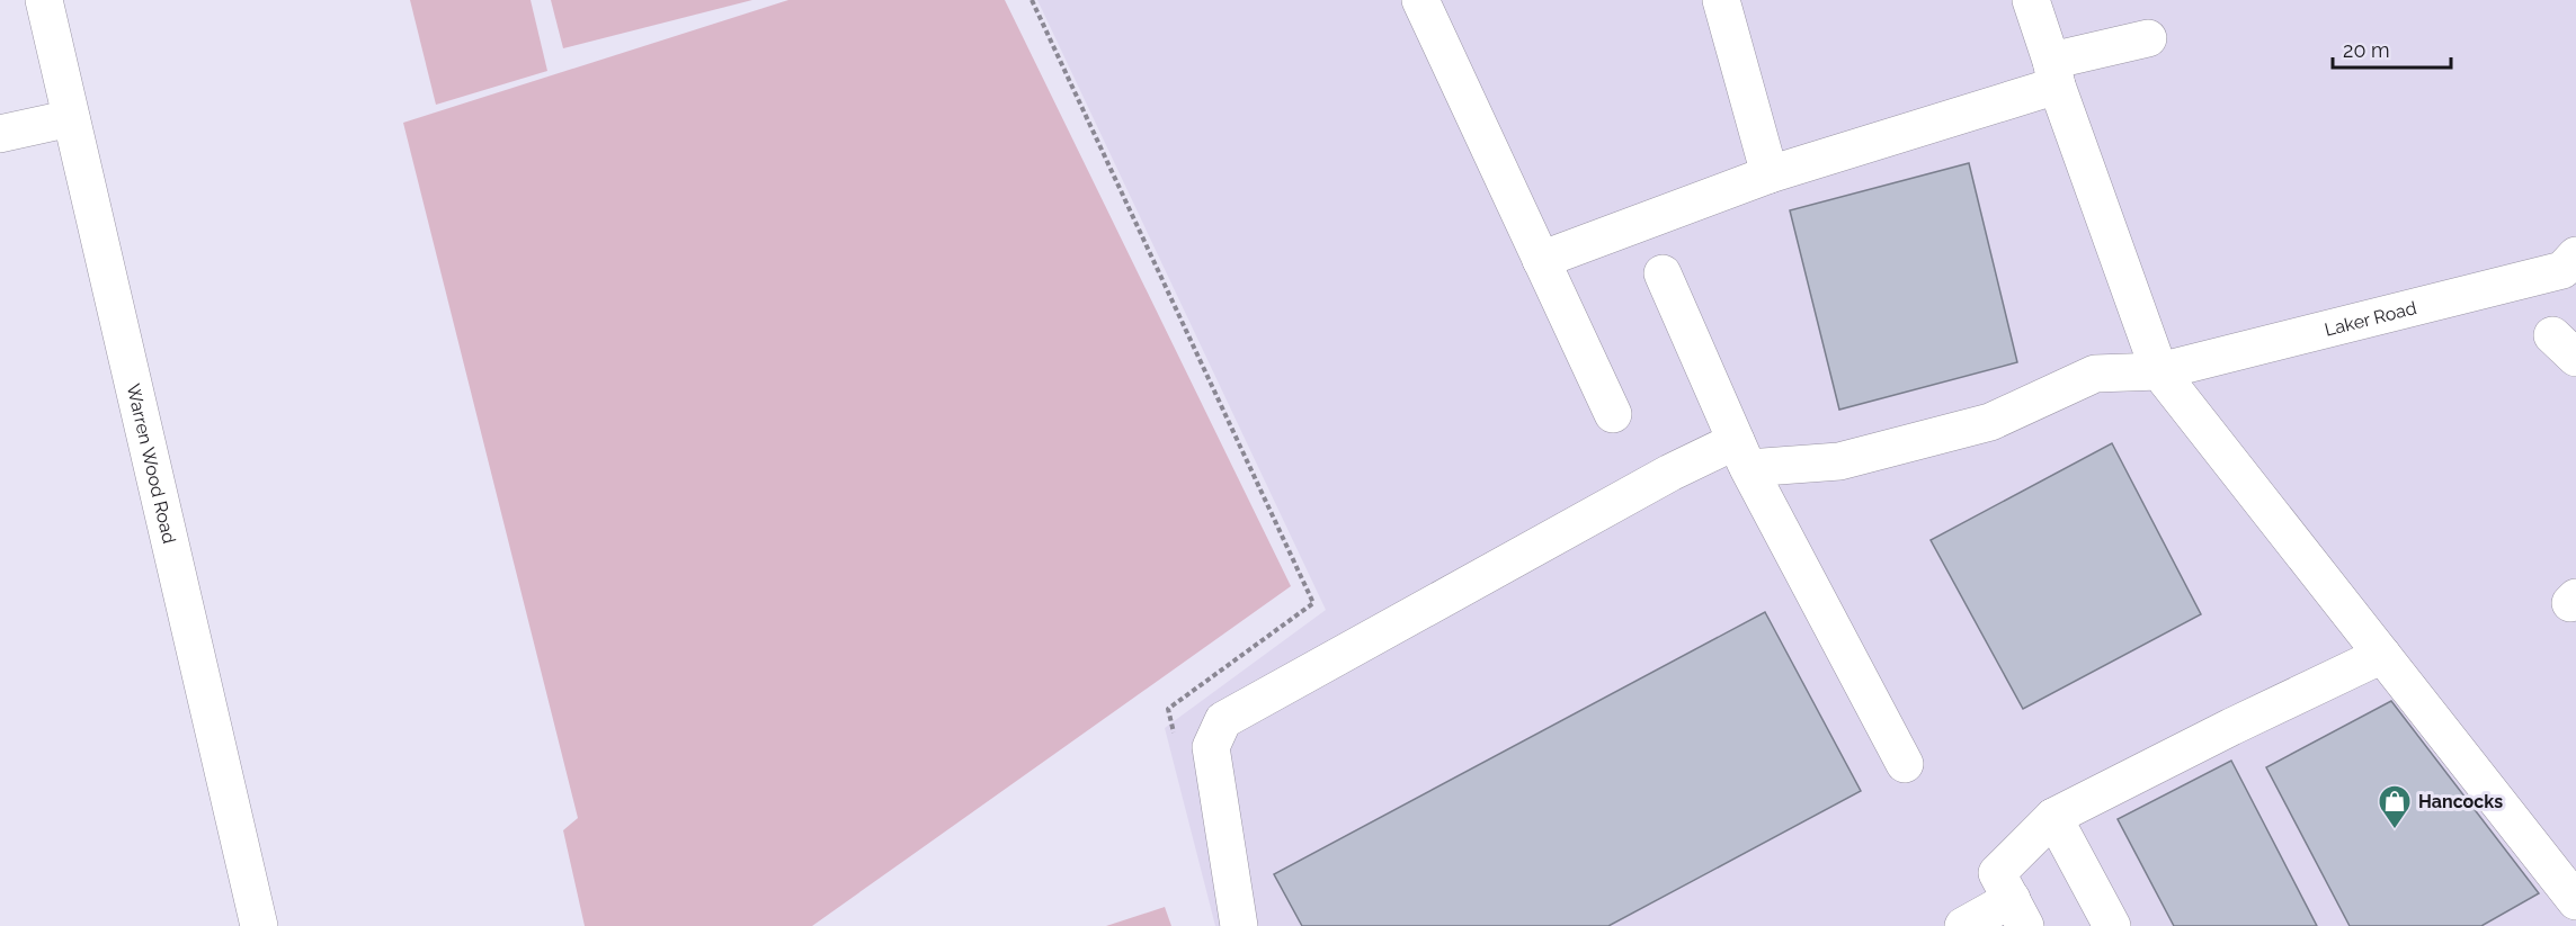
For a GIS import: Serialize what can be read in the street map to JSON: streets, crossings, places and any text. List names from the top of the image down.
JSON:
{
  "streets": {
    "street": ["Laker Road", "Warren Wood Road"]
  },
  "places": {
    "shop": ["Hancocks"]
  },
  "scale_bar": "20 m"
}
